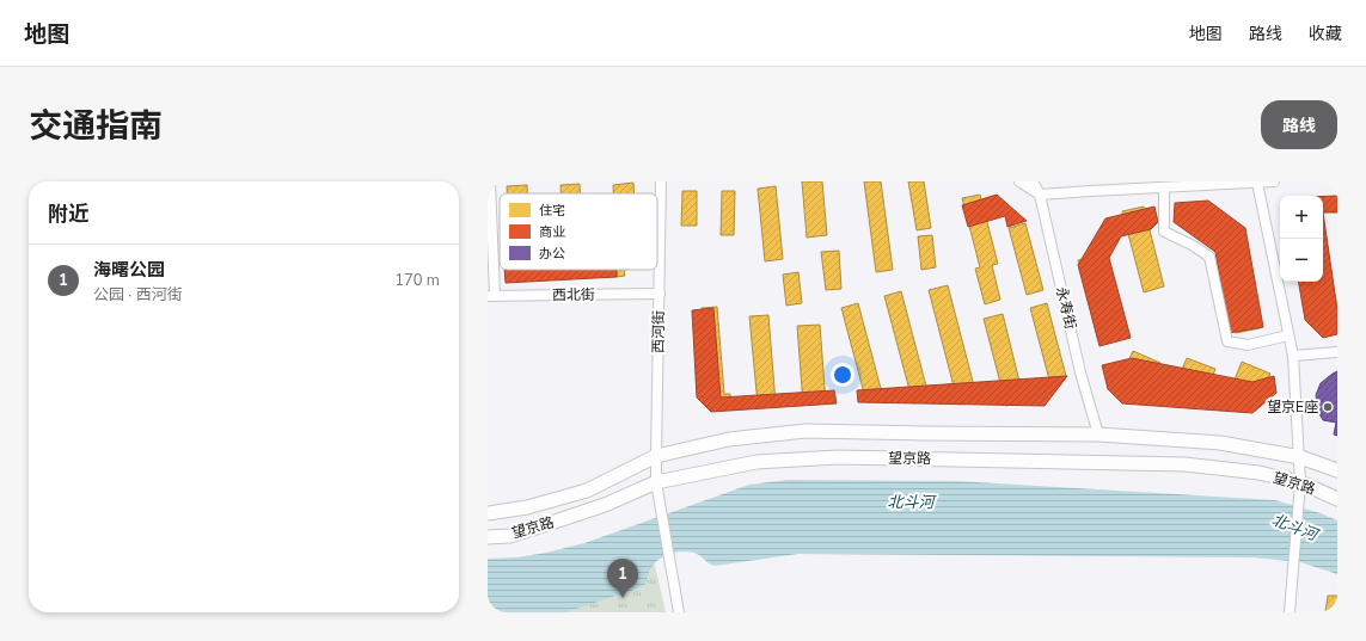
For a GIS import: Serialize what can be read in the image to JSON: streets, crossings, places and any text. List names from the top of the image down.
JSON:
{
  "streets": {
    "main road": ["望京路"],
    "street": ["西北街", "永寿街", "西河街"]
  },
  "crossings": [
    ["西北街", "西河街"],
    ["永寿街", "望京路"],
    ["西河街", "望京路"]
  ],
  "water": ["北斗河"],
  "places": ["望京E座"],
  "legend": ["住宅", "商业", "办公"],
  "page": {
    "header": "地图",
    "nav": ["地图", "路线", "收藏"],
    "title": "交通指南",
    "buttons": "路线",
    "heading": "附近",
    "map_buttons": ["+", "−"],
    "list": [
      {
        "mark": "1",
        "name": "海曙公园",
        "note": "公园 · 西河街",
        "value": "170 m"
      }
    ],
    "pins": "1"
  }
}
